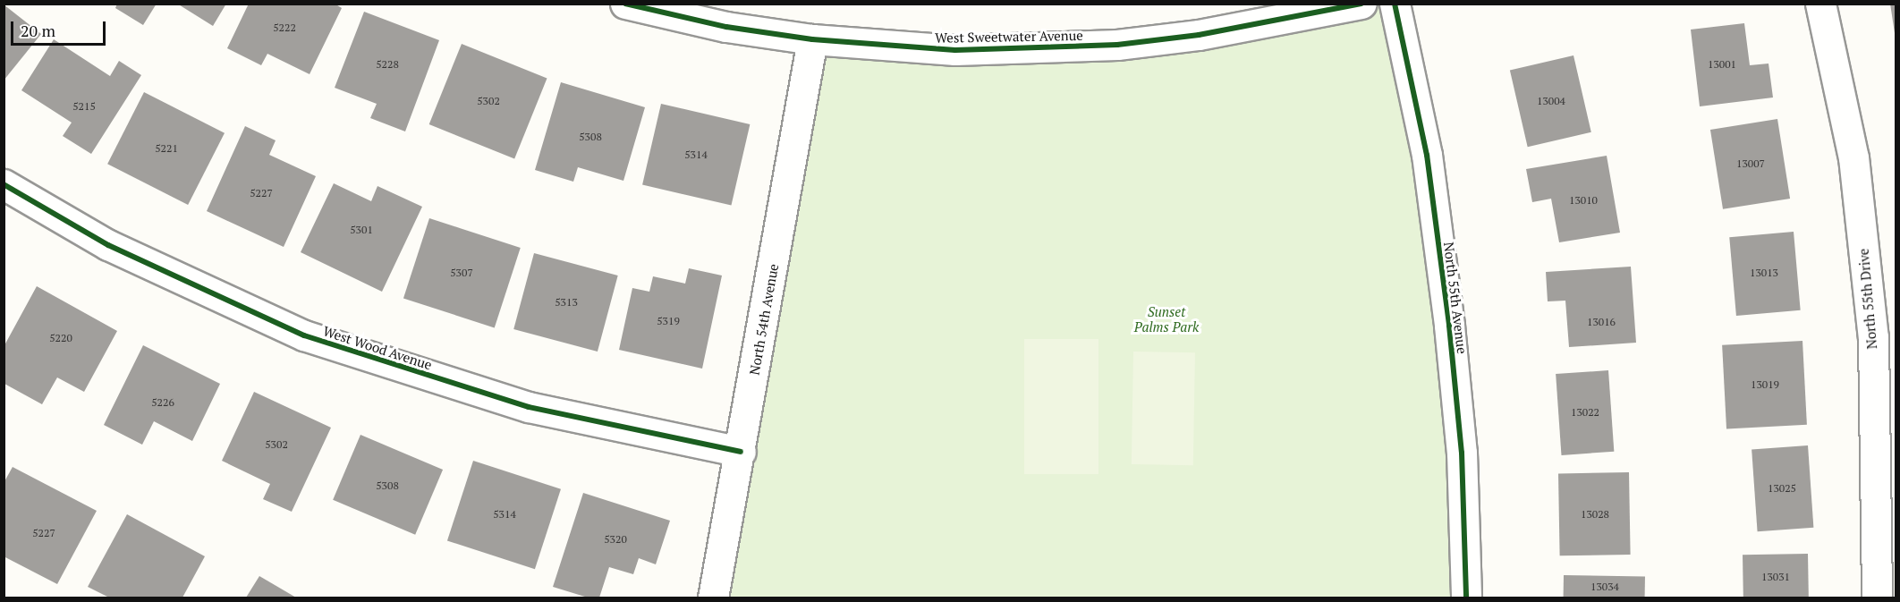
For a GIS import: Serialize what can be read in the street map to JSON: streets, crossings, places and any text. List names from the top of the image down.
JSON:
{
  "streets": {
    "street": [
      "West Sweetwater Avenue",
      "North 55th Avenue",
      "North 55th Drive",
      "North 54th Avenue",
      "West Wood Avenue"
    ]
  },
  "crossings": [
    ["West Sweetwater Avenue", "North 54th Avenue"],
    ["North 54th Avenue", "West Wood Avenue"]
  ],
  "parks": ["Sunset Palms Park"],
  "house_numbers": [
    "5222",
    "5228",
    "13001",
    "5302",
    "13004",
    "5215",
    "5308",
    "5221",
    "5314",
    "13007",
    "5227",
    "13010",
    "5301",
    "5307",
    "13013",
    "5313",
    "5319",
    "13016",
    "5220",
    "13019",
    "5226",
    "13022",
    "5302",
    "5308",
    "13025",
    "5314",
    "13028",
    "5227",
    "5320",
    "13031",
    "13034"
  ],
  "scale_bar": "20 m"
}
